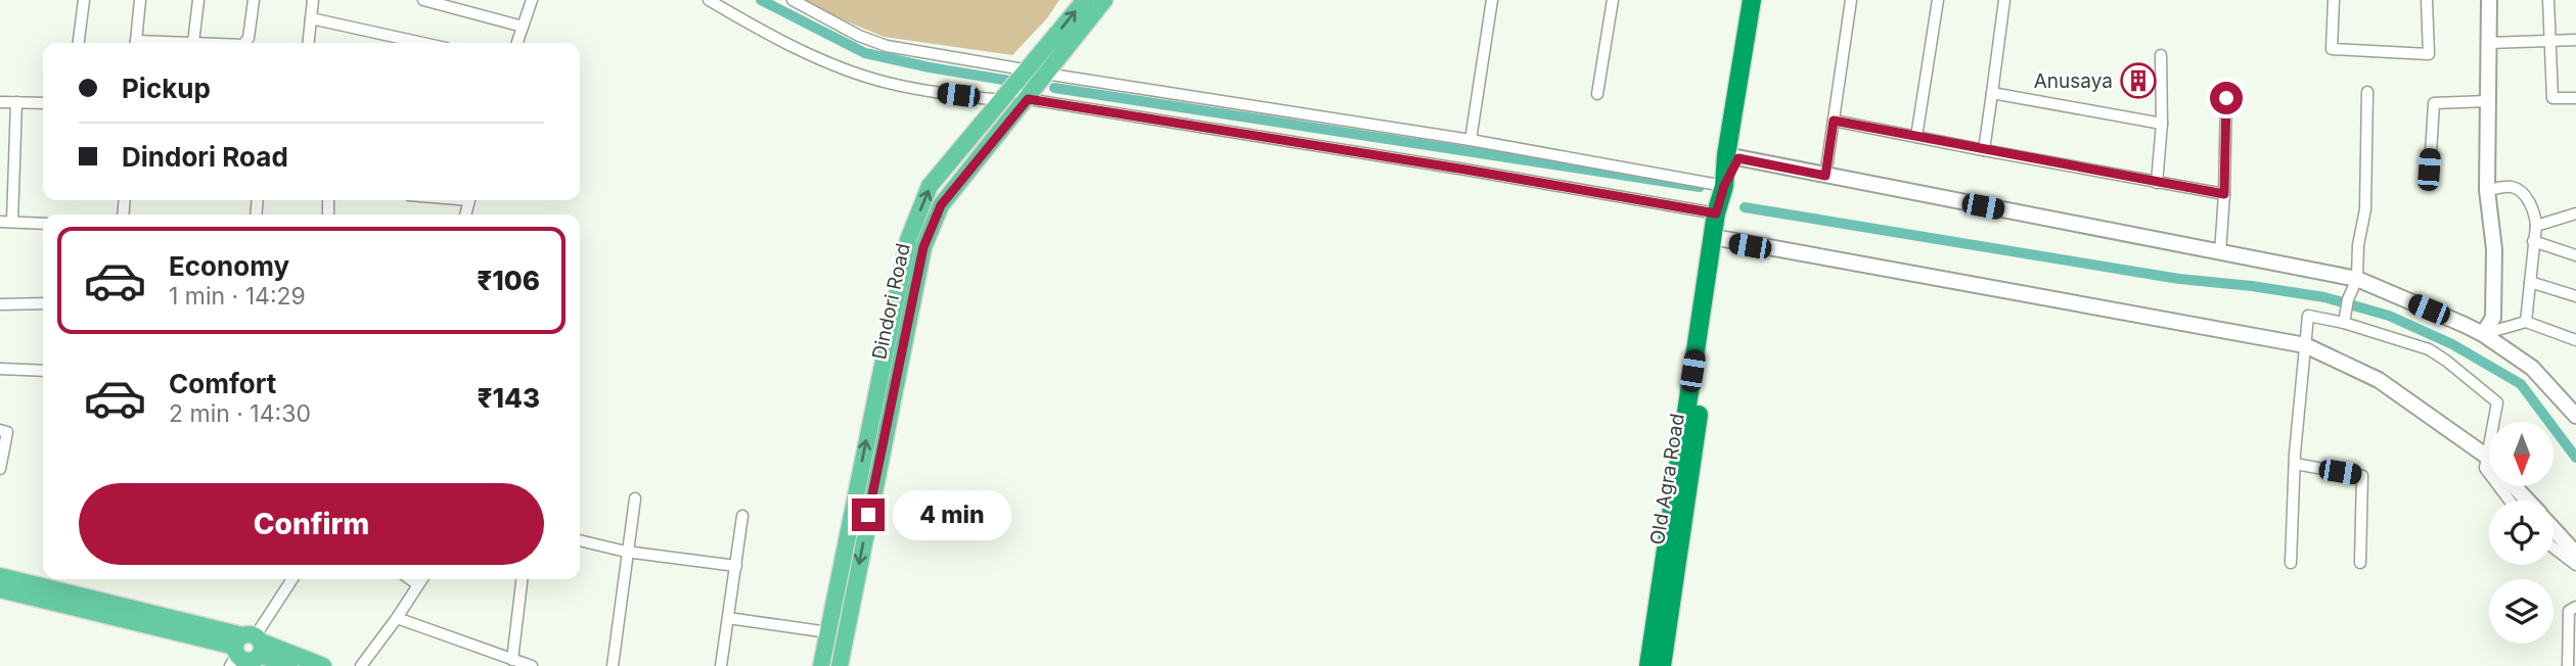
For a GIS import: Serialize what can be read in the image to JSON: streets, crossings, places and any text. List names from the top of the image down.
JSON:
{
  "streets": {
    "highway": ["Old Agra Road"],
    "main road": ["Dindori Road"]
  },
  "places": {
    "building": ["Anusaya"]
  },
  "north": "bottom",
  "page": {
    "banner": ["Pickup", "Dindori Road"],
    "list": [
      {
        "name": "Economy",
        "note": "1 min · 14:29",
        "value": "₹106"
      },
      {
        "name": "Comfort",
        "note": "2 min · 14:30",
        "value": "₹143"
      }
    ],
    "buttons": "Confirm",
    "bubble": "4 min"
  }
}
